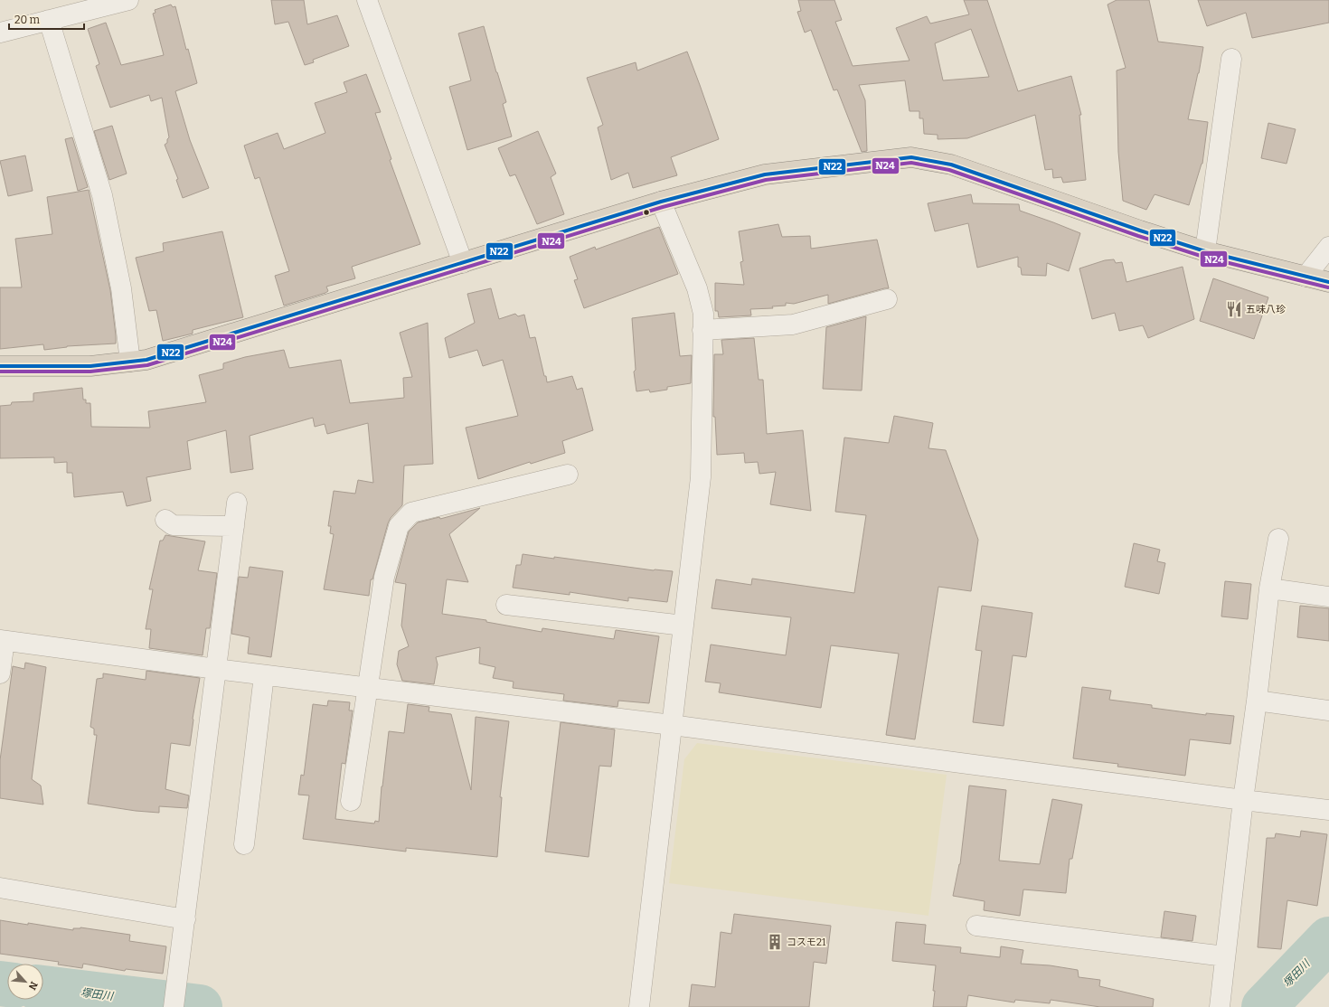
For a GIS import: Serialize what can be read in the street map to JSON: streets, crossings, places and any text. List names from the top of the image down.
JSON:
{
  "water": ["塚田川"],
  "places": {
    "restaurant": ["五味八珍"],
    "building": ["コスモ21"]
  },
  "lines": ["transit line N22", "transit line N24"],
  "scale_bar": "20 m",
  "north": "bottom right"
}
